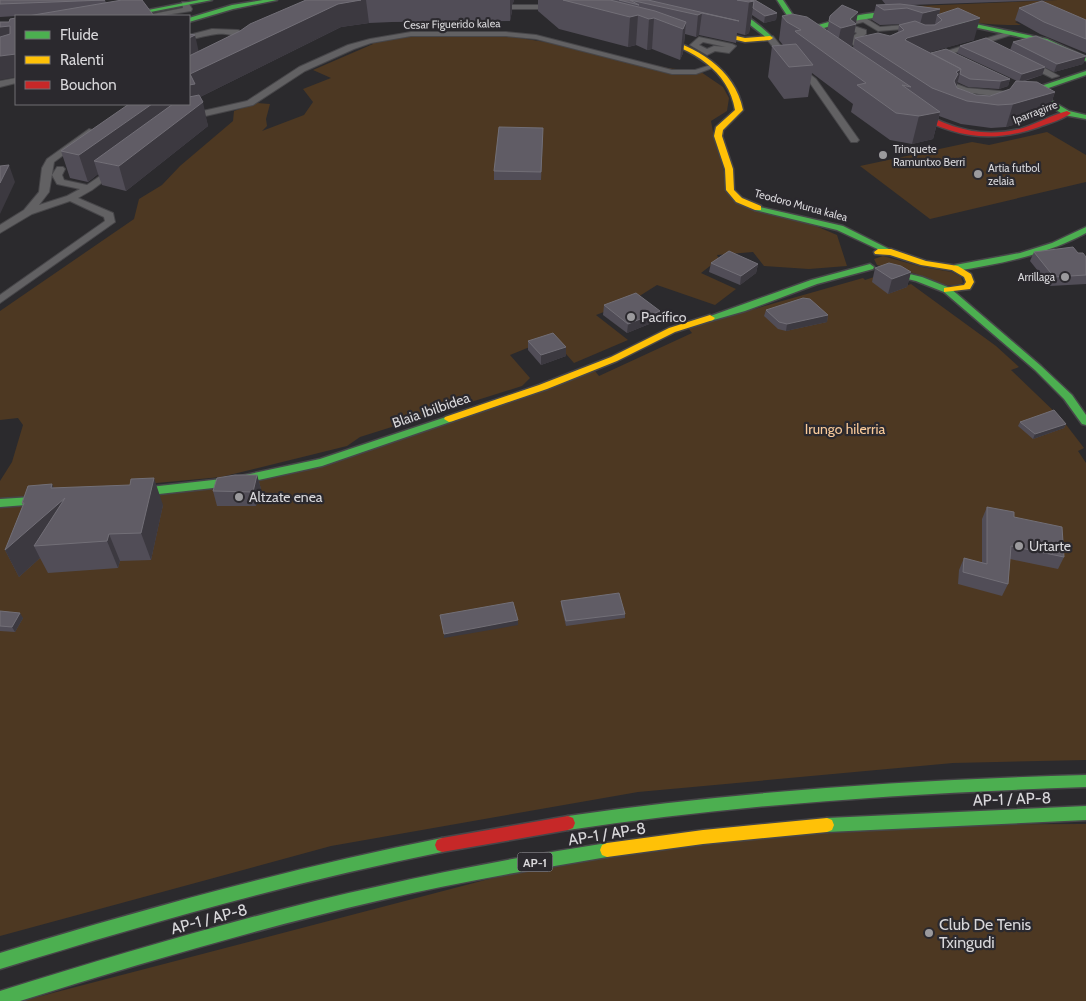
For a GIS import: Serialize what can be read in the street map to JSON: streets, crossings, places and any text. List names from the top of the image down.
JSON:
{
  "streets": {
    "main road": [
      "Iparragirre",
      "Teodoro Murua kalea",
      "Blaia Ibilbidea",
      "AP-1 / AP-8",
      "AP-1"
    ],
    "street": ["Cesar Figuerido kalea"]
  },
  "crossings": [
    ["Cesar Figuerido kalea", "Teodoro Murua kalea"]
  ],
  "parks": ["Irungo hilerria"],
  "places": [
    "Trinquete Ramuntxo Berri",
    "Artia futbol zelaia",
    "Arrillaga",
    "Pacífico",
    "Altzate enea",
    "Urtarte",
    "Club De Tenis Txingudi"
  ],
  "legend": ["Fluide", "Ralenti", "Bouchon"]
}
